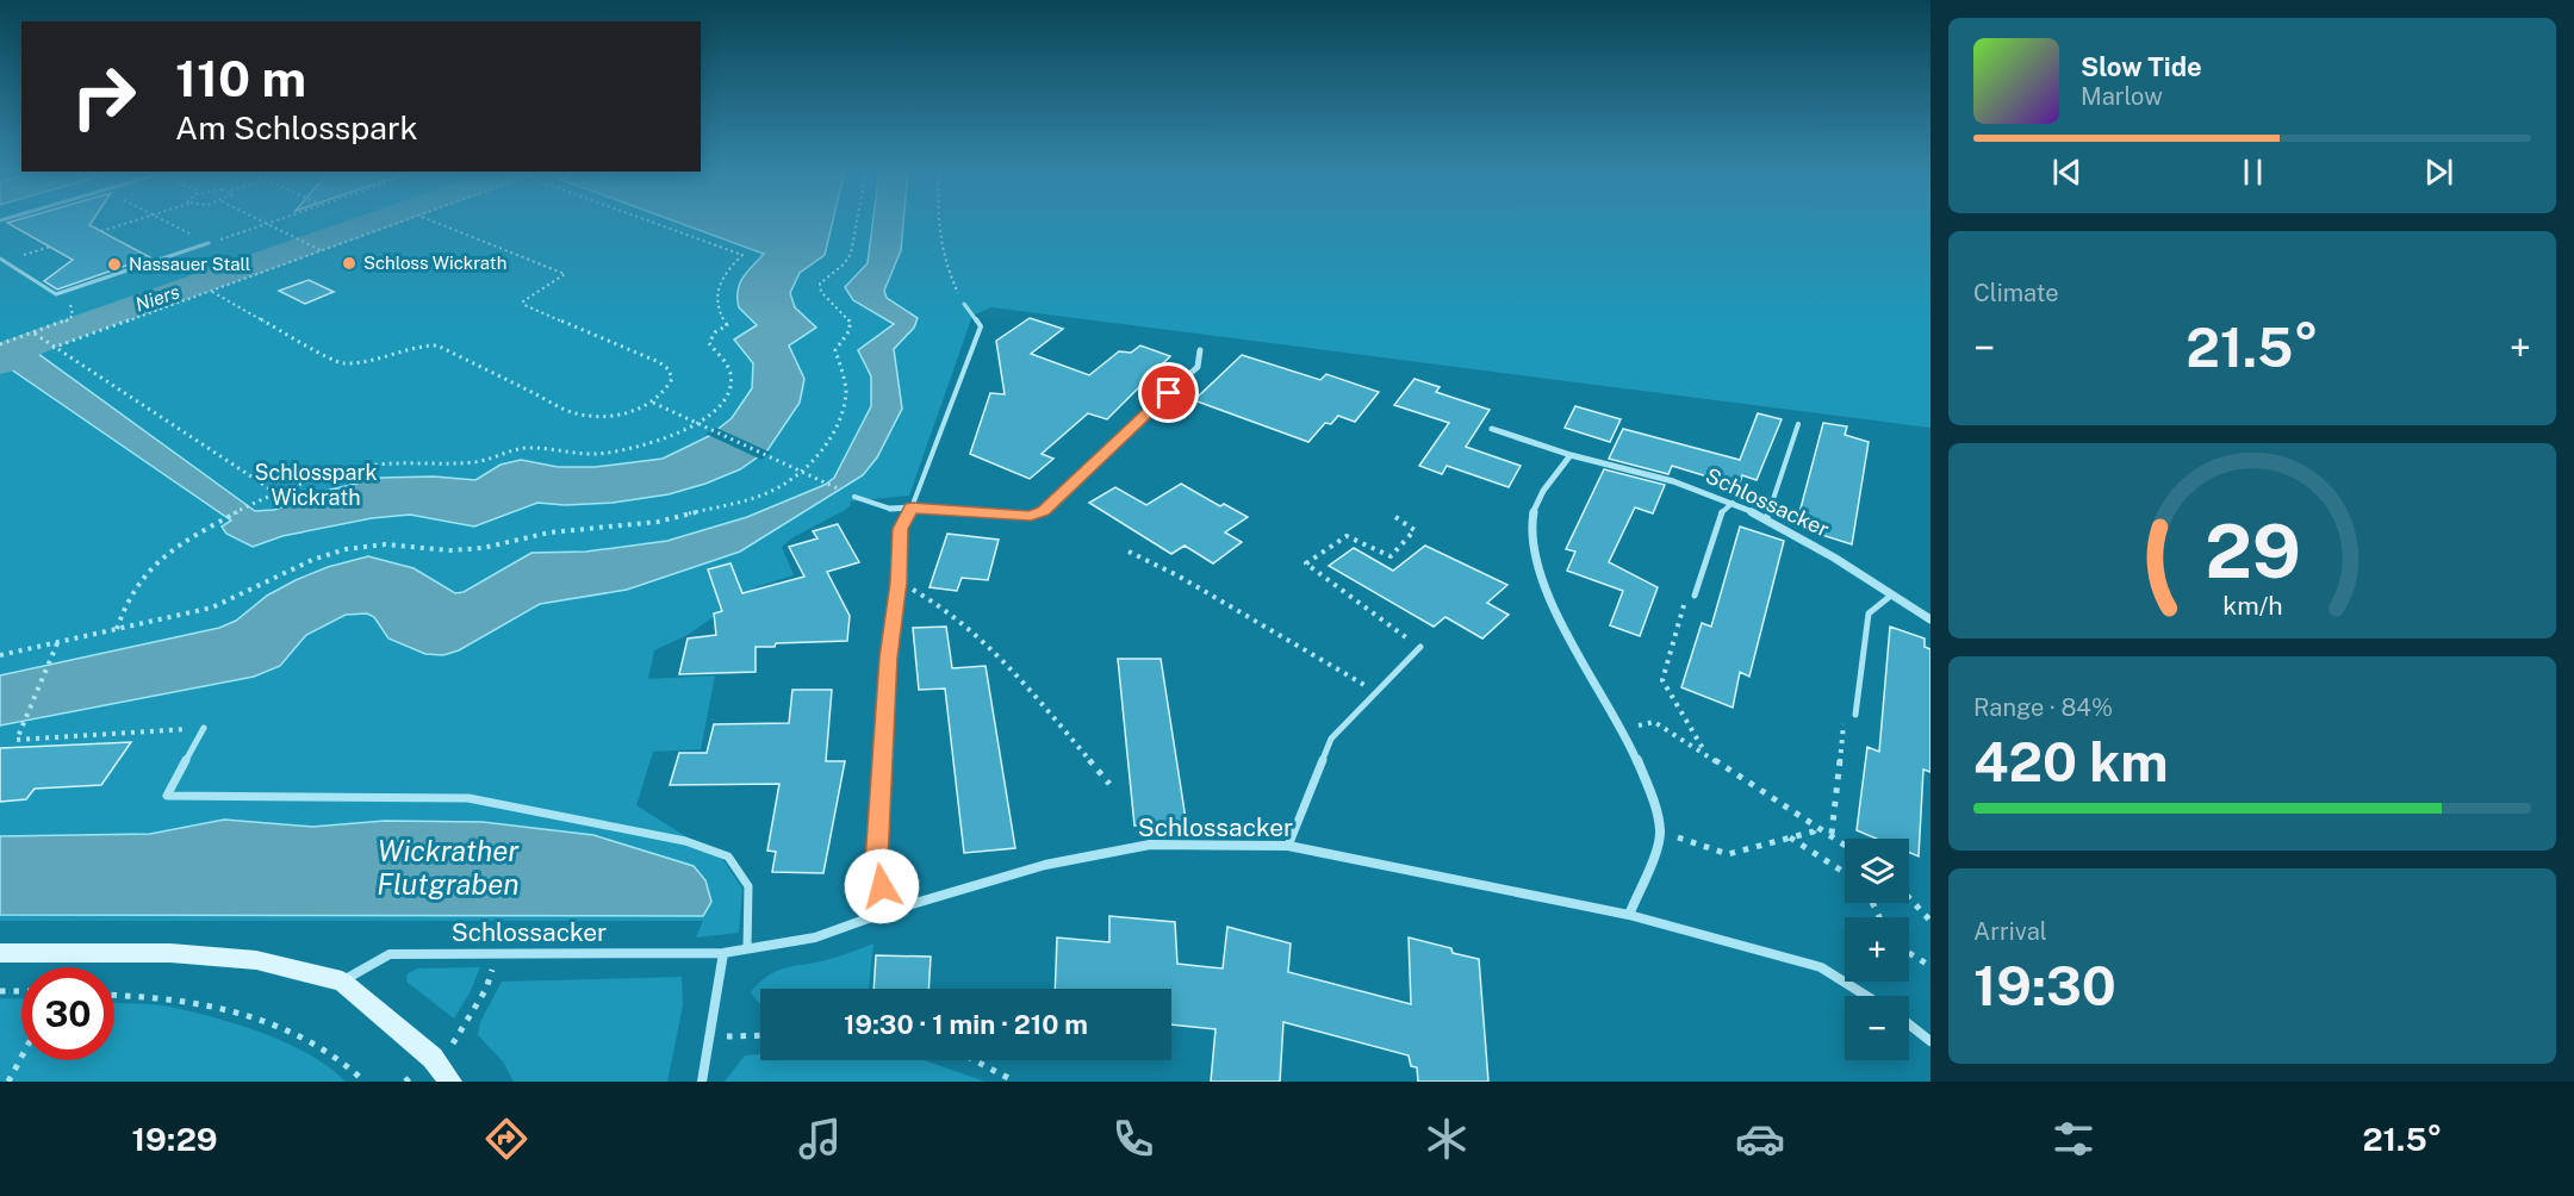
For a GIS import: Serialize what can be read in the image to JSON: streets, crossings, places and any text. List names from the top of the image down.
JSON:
{
  "streets": {
    "street": ["Schlossacker"]
  },
  "water": ["Niers", "Wickrather Flutgraben"],
  "parks": ["Schlosspark Wickrath"],
  "places": ["Schloss Wickrath", "Nassauer Stall"],
  "page": {
    "turn": ["110 m", "Am Schlosspark"],
    "song": ["Slow Tide", "Marlow"],
    "tile": [
      "Climate",
      ["Range · 84%", "420 km"],
      ["Arrival", "19:30"]
    ],
    "heat": ["−", "21.5°", "+"],
    "map_buttons": ["+", "−"],
    "limit": "30",
    "trip": "19:30 · 1 min · 210 m",
    "tabs": ["19:29", "21.5°"],
    "gauge": ["29", "km/h"]
  }
}
